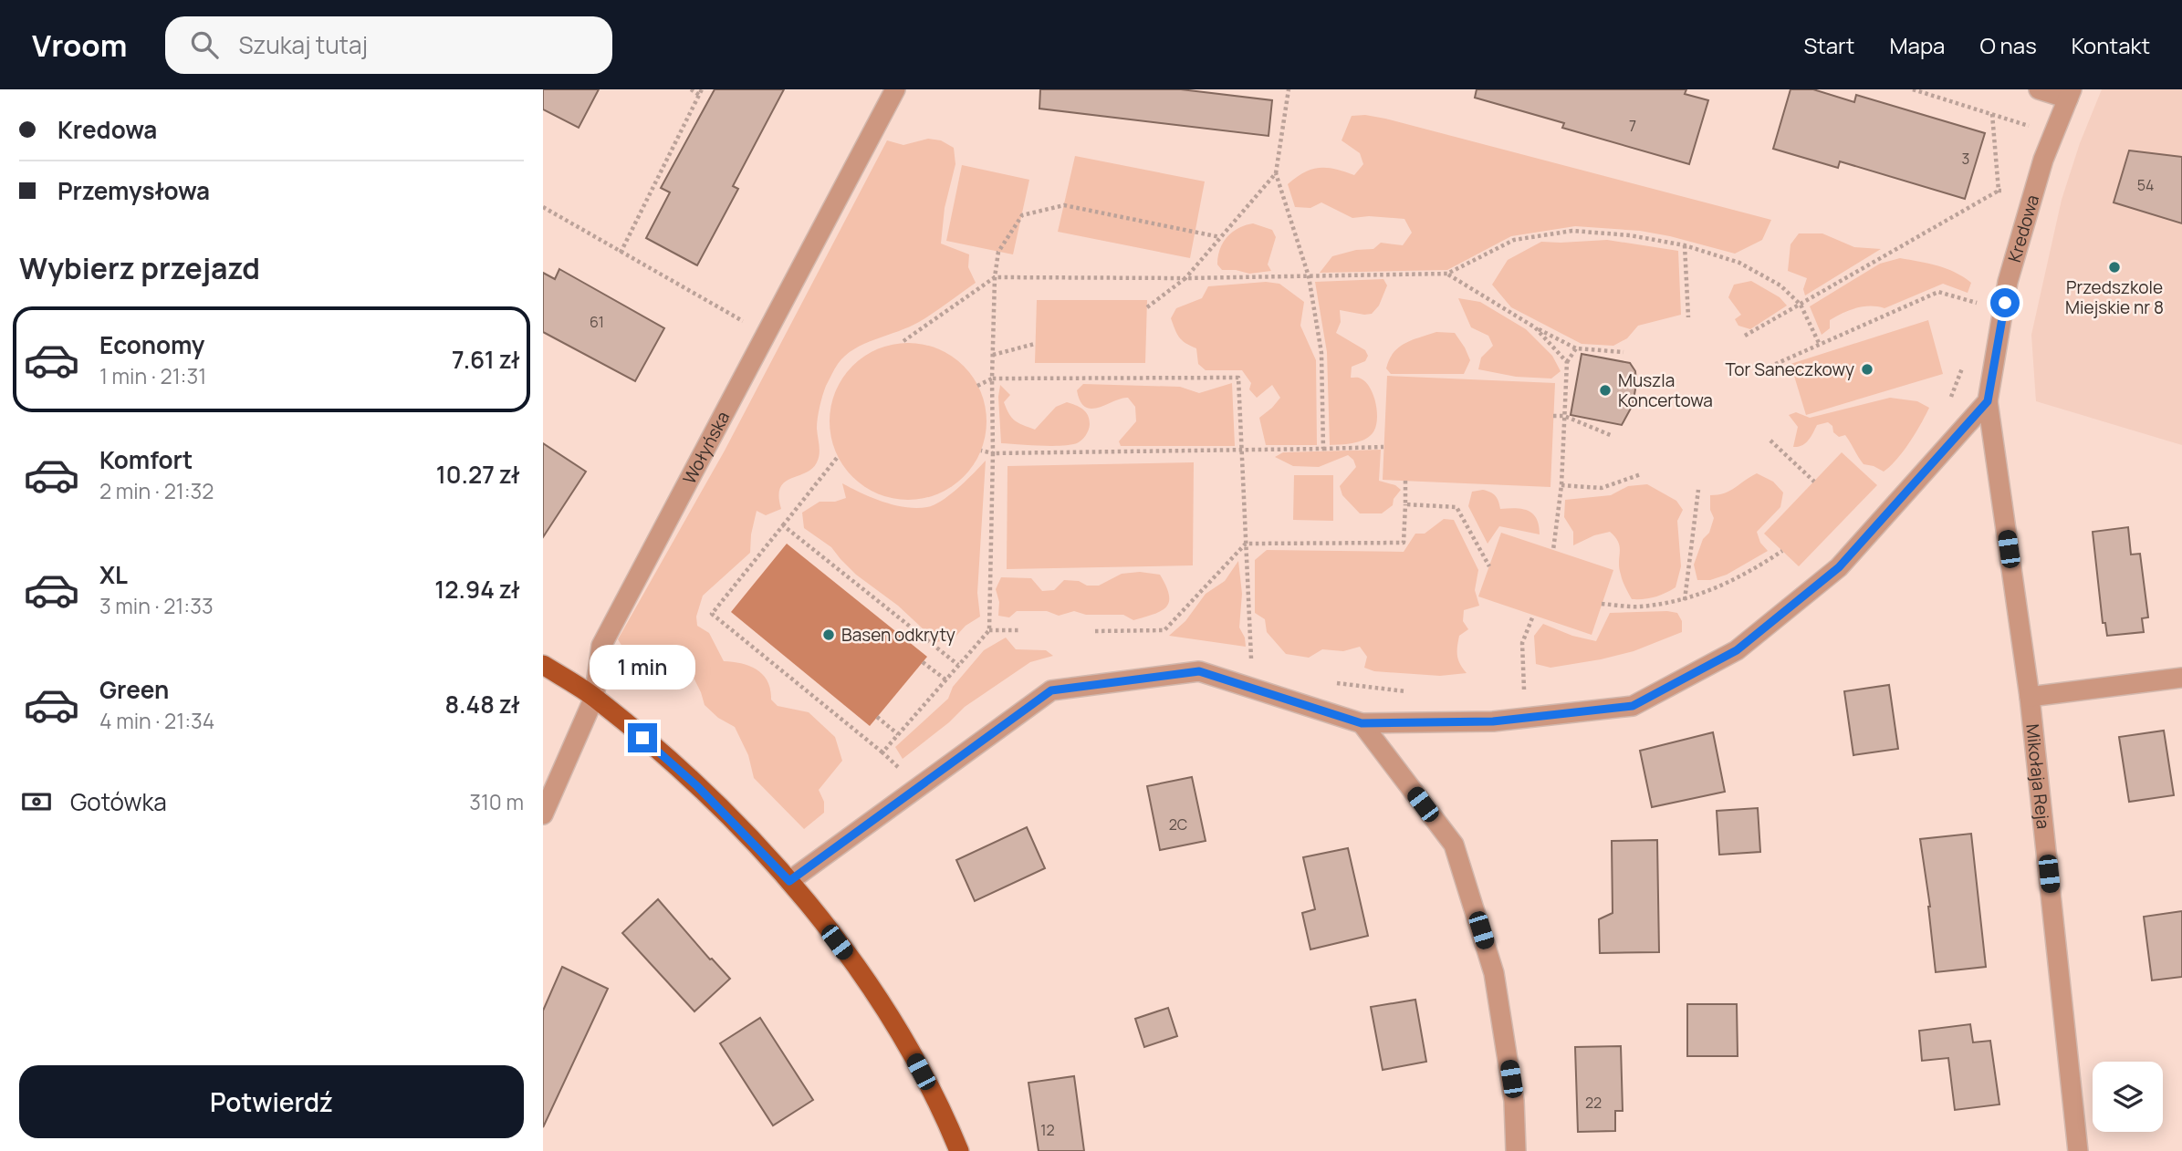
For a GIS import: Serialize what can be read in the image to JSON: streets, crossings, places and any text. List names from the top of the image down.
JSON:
{
  "streets": {
    "street": ["Kredowa", "Wołyńska", "Mikołaja Reja"]
  },
  "crossings": [
    ["Kredowa", "Mikołaja Reja"]
  ],
  "places": [
    "Przedszkole Miejskie nr 8",
    "Tor Saneczkowy",
    "Muszla Koncertowa",
    "Basen odkryty"
  ],
  "house_numbers": [
    "7",
    "3",
    "54",
    "61",
    "2C",
    "22",
    "12"
  ],
  "page": {
    "header": "Vroom",
    "search": "Szukaj tutaj",
    "nav": [
      "Start",
      "Mapa",
      "O nas",
      "Kontakt"
    ],
    "banner": ["Kredowa", "Przemysłowa"],
    "heading": "Wybierz przejazd",
    "list": [
      {
        "name": "Economy",
        "note": "1 min · 21:31",
        "value": "7.61 zł"
      },
      {
        "name": "Komfort",
        "note": "2 min · 21:32",
        "value": "10.27 zł"
      },
      {
        "name": "XL",
        "note": "3 min · 21:33",
        "value": "12.94 zł"
      },
      {
        "name": "Green",
        "note": "4 min · 21:34",
        "value": "8.48 zł"
      }
    ],
    "bubble": "1 min",
    "pay": ["Gotówka", "310 m"],
    "buttons": "Potwierdź"
  }
}
